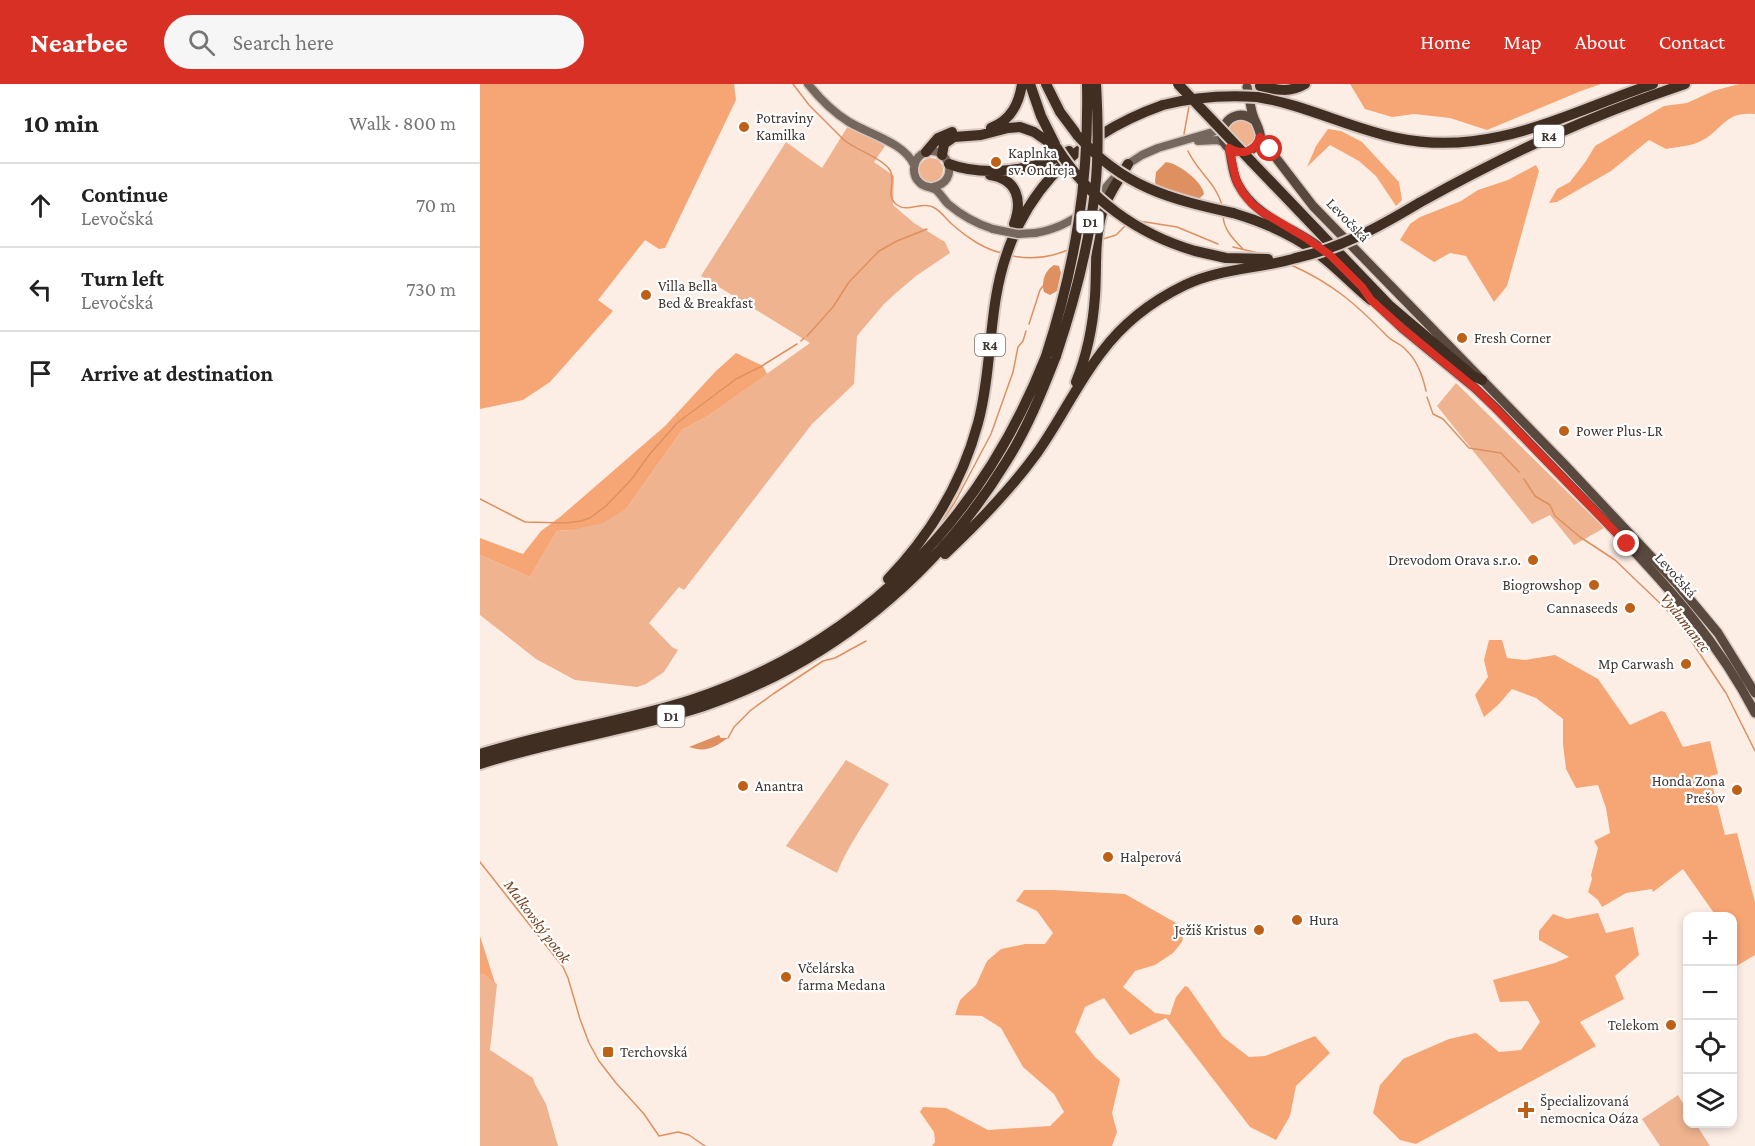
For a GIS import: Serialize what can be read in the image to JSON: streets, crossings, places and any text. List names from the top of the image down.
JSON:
{
  "streets": {
    "highway": ["R4", "D1"],
    "main road": ["Levočská"]
  },
  "crossings": [
    ["R4", "Levočská"],
    ["R4", "D1"]
  ],
  "water": ["Vydumanec", "Malkovský potok"],
  "places": {
    "other": [
      "Potraviny Kamilka",
      "Kaplnka sv. Ondreja",
      "Villa Bella Bed & Breakfast",
      "Fresh Corner",
      "Power Plus-LR",
      "Drevodom Orava s.r.o.",
      "Biogrowshop",
      "Cannaseeds",
      "Mp Carwash",
      "Anantra",
      "Honda Zona Prešov",
      "Halperová",
      "Hura",
      "Ježiš Kristus",
      "Včelárska farma Medana",
      "Telekom"
    ],
    "transit": ["Terchovská"],
    "health": ["Špecializovaná nemocnica Oáza"]
  },
  "page": {
    "header": "Nearbee",
    "search": "Search here",
    "nav": [
      "Home",
      "Map",
      "About",
      "Contact"
    ],
    "heading": ["10 min", "Walk · 800 m"],
    "list": [
      ["Continue", "Levočská", "70 m"],
      ["Turn left", "Levočská", "730 m"],
      "Arrive at destination"
    ],
    "map_buttons": ["+", "−"]
  }
}
